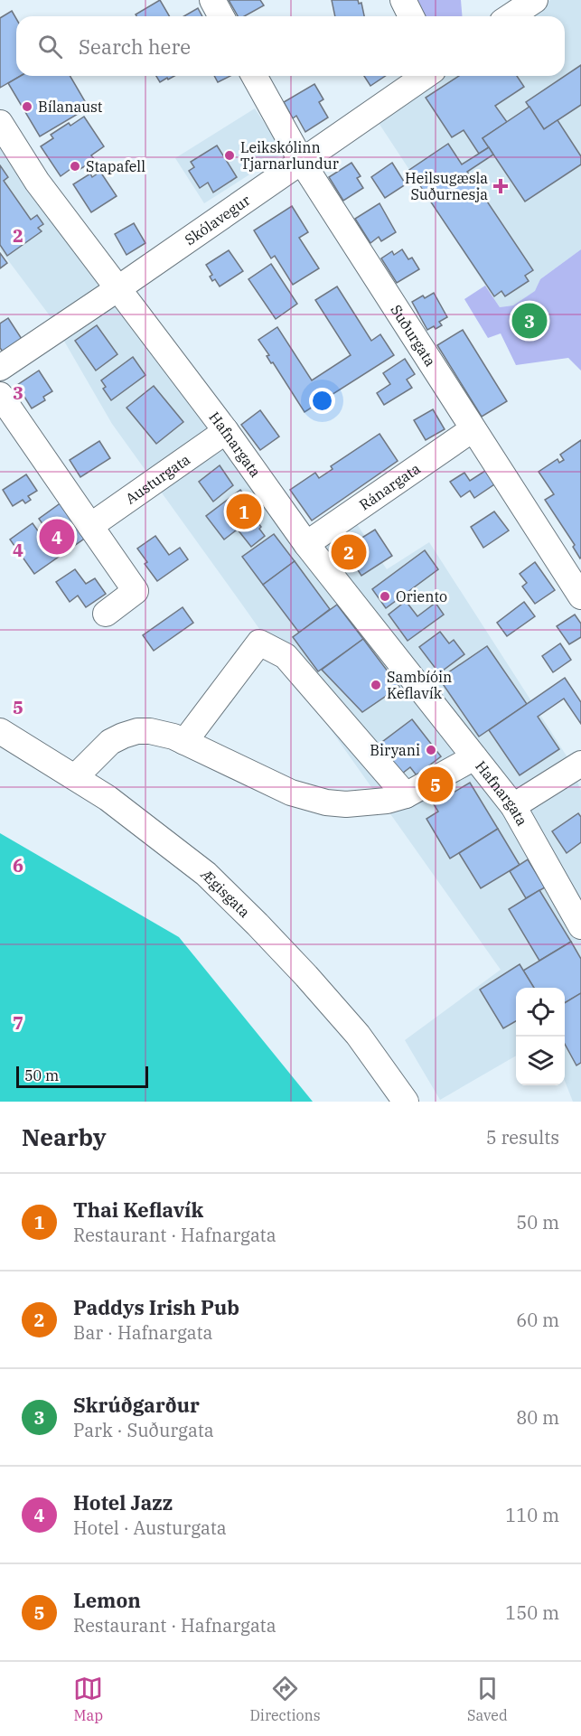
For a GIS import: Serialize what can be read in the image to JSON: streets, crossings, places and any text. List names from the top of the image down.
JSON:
{
  "streets": {
    "street": [
      "Skólavegur",
      "Suðurgata",
      "Hafnargata",
      "Austurgata",
      "Ránargata",
      "Ægisgata"
    ]
  },
  "crossings": [
    ["Skólavegur", "Suðurgata"],
    ["Skólavegur", "Hafnargata"],
    ["Suðurgata", "Ránargata"],
    ["Hafnargata", "Austurgata"],
    ["Hafnargata", "Ránargata"]
  ],
  "places": {
    "other": [
      "Bílanaust",
      "Leikskólinn Tjarnarlundur",
      "Stapafell",
      "Oriento",
      "Sambíóin Keflavík",
      "Biryani"
    ],
    "health": ["Heilsugæsla Suðurnesja"]
  },
  "scale_bar": "50 m",
  "page": {
    "search": "Search here",
    "pins": [
      "3",
      "1",
      "4",
      "2",
      "5"
    ],
    "scale": "50 m",
    "heading": ["Nearby", "5 results"],
    "list": [
      {
        "mark": "1",
        "name": "Thai Keflavík",
        "note": "Restaurant · Hafnargata",
        "value": "50 m"
      },
      {
        "mark": "2",
        "name": "Paddys Irish Pub",
        "note": "Bar · Hafnargata",
        "value": "60 m"
      },
      {
        "mark": "3",
        "name": "Skrúðgarður",
        "note": "Park · Suðurgata",
        "value": "80 m"
      },
      {
        "mark": "4",
        "name": "Hotel Jazz",
        "note": "Hotel · Austurgata",
        "value": "110 m"
      },
      {
        "mark": "5",
        "name": "Lemon",
        "note": "Restaurant · Hafnargata",
        "value": "150 m"
      }
    ],
    "nav": ["Map", "Directions", "Saved"]
  },
  "grid": {
    "rows": [
      "2",
      "3",
      "4",
      "5",
      "6",
      "7"
    ]
  }
}
